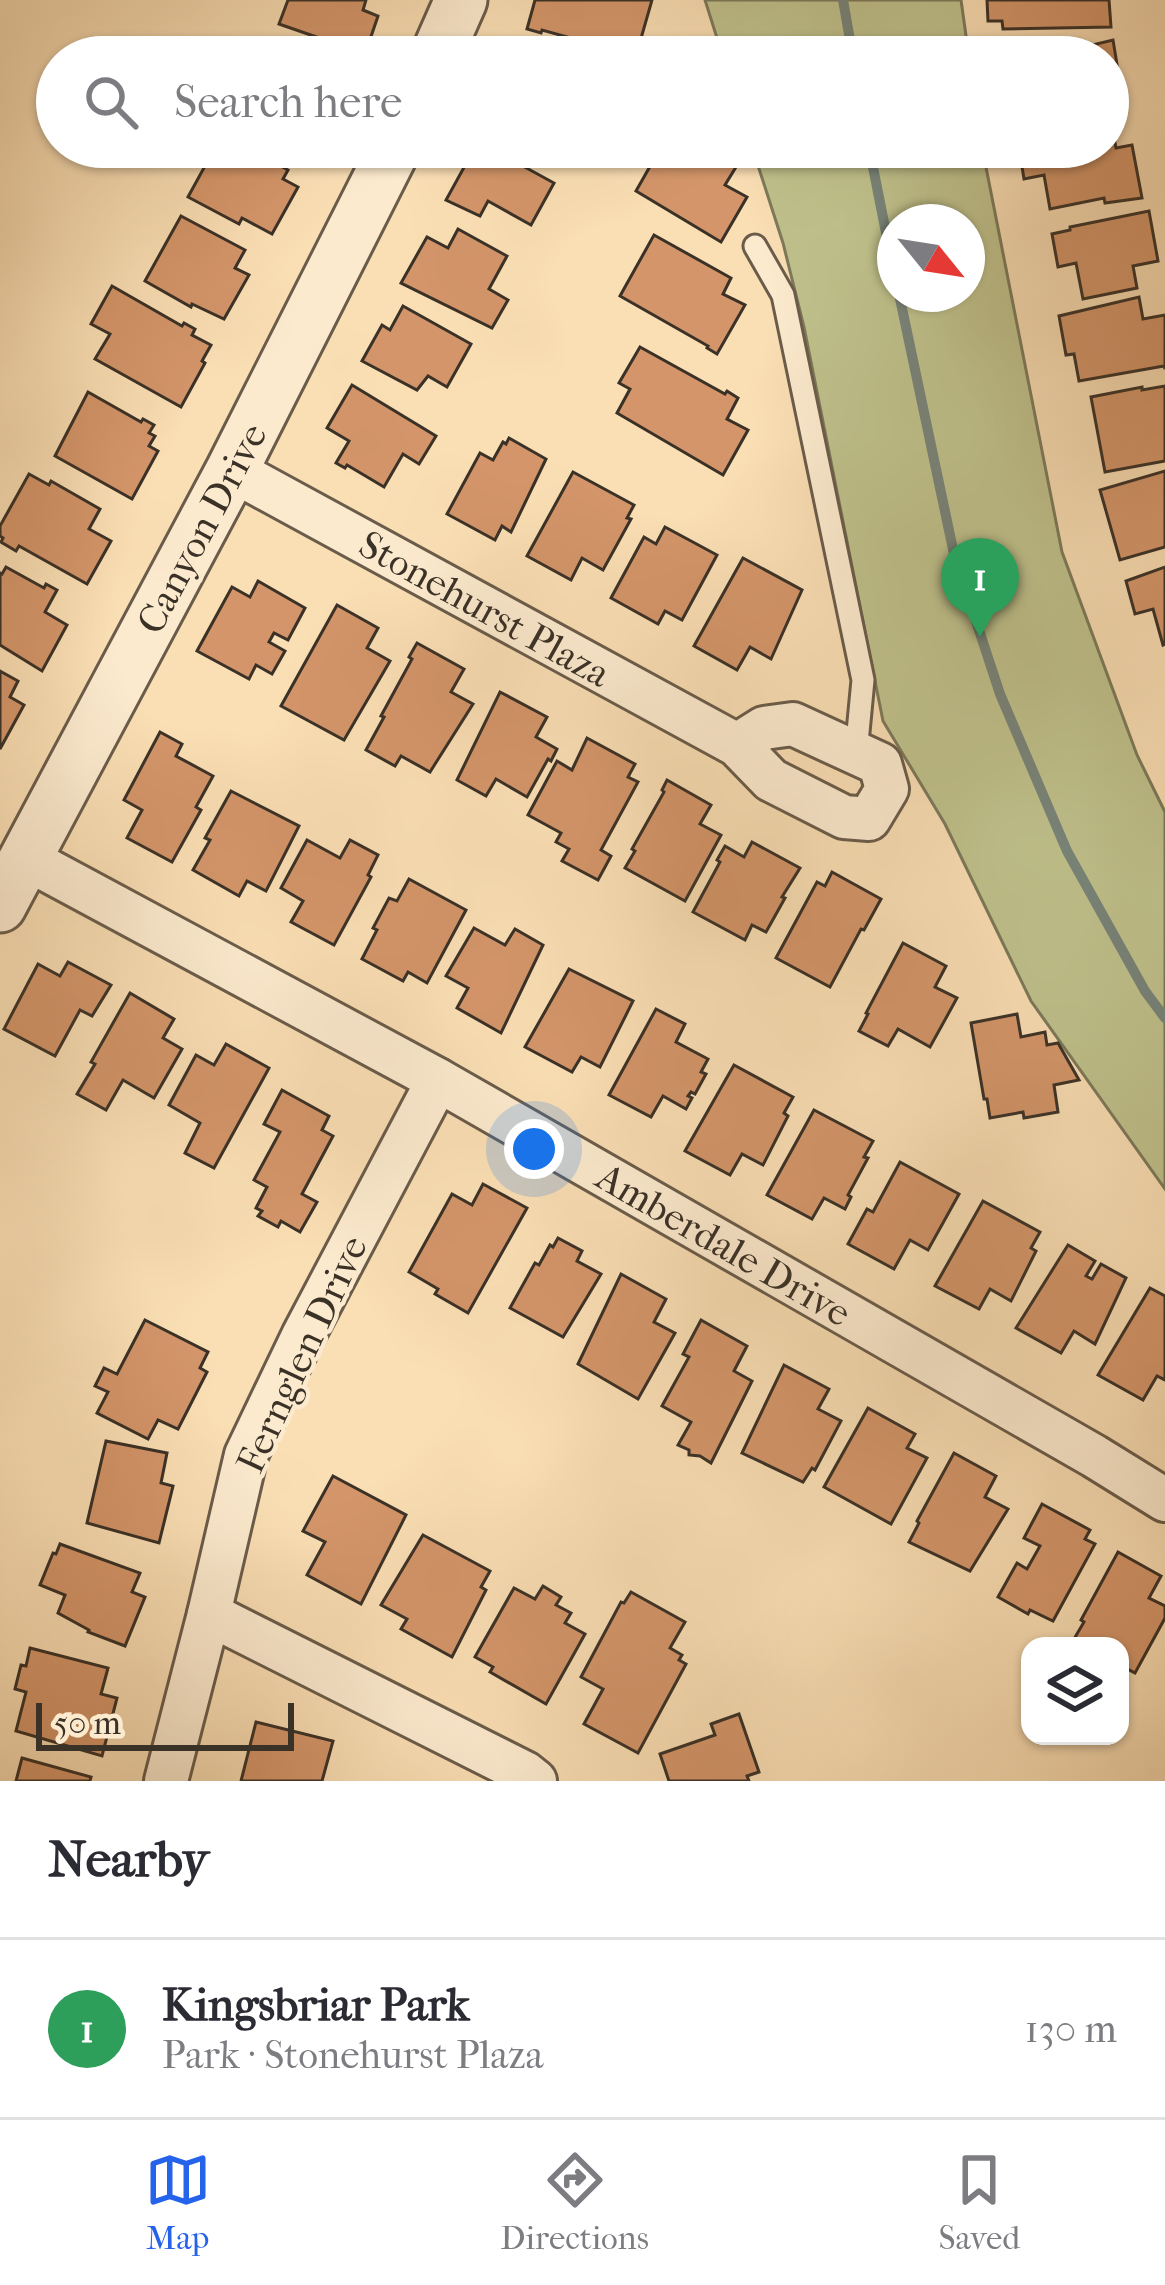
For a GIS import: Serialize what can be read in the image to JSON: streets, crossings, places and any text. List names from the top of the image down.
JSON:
{
  "streets": {
    "street": [
      "Canyon Drive",
      "Stonehurst Plaza",
      "Amberdale Drive",
      "Fernglen Drive"
    ]
  },
  "crossings": [
    ["Canyon Drive", "Stonehurst Plaza"],
    ["Canyon Drive", "Amberdale Drive"],
    ["Amberdale Drive", "Fernglen Drive"]
  ],
  "scale_bar": "50 m",
  "north": "bottom right",
  "page": {
    "search": "Search here",
    "pins": "1",
    "scale": "50 m",
    "heading": "Nearby",
    "list": [
      {
        "mark": "1",
        "name": "Kingsbriar Park",
        "note": "Park · Stonehurst Plaza",
        "value": "130 m"
      }
    ],
    "nav": ["Map", "Directions", "Saved"]
  }
}
